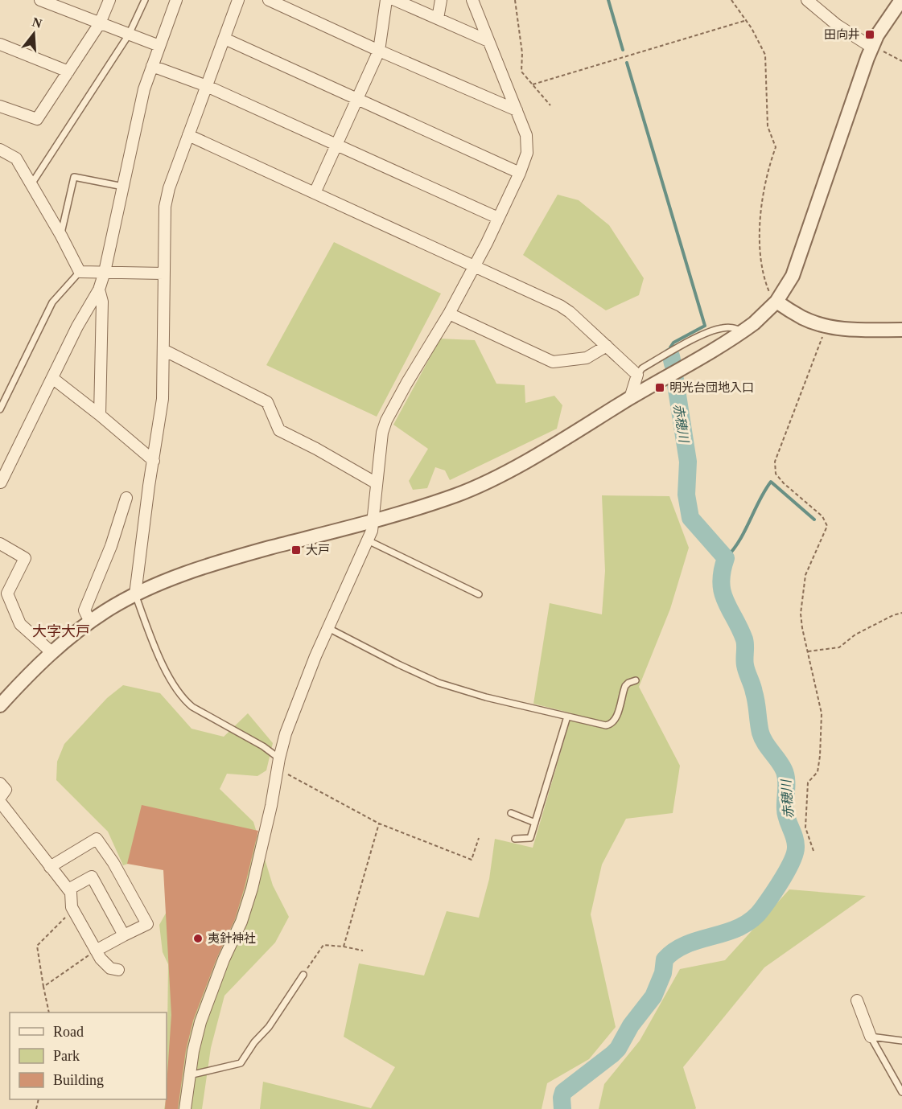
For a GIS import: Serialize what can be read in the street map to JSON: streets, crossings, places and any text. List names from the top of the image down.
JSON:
{
  "districts": ["大字大戸"],
  "water": ["赤穂川"],
  "places": {
    "transit": ["田向井", "明光台団地入口", "大戸"],
    "other": ["夷針神社"]
  },
  "legend": ["Road", "Park", "Building"],
  "north": "top"
}
